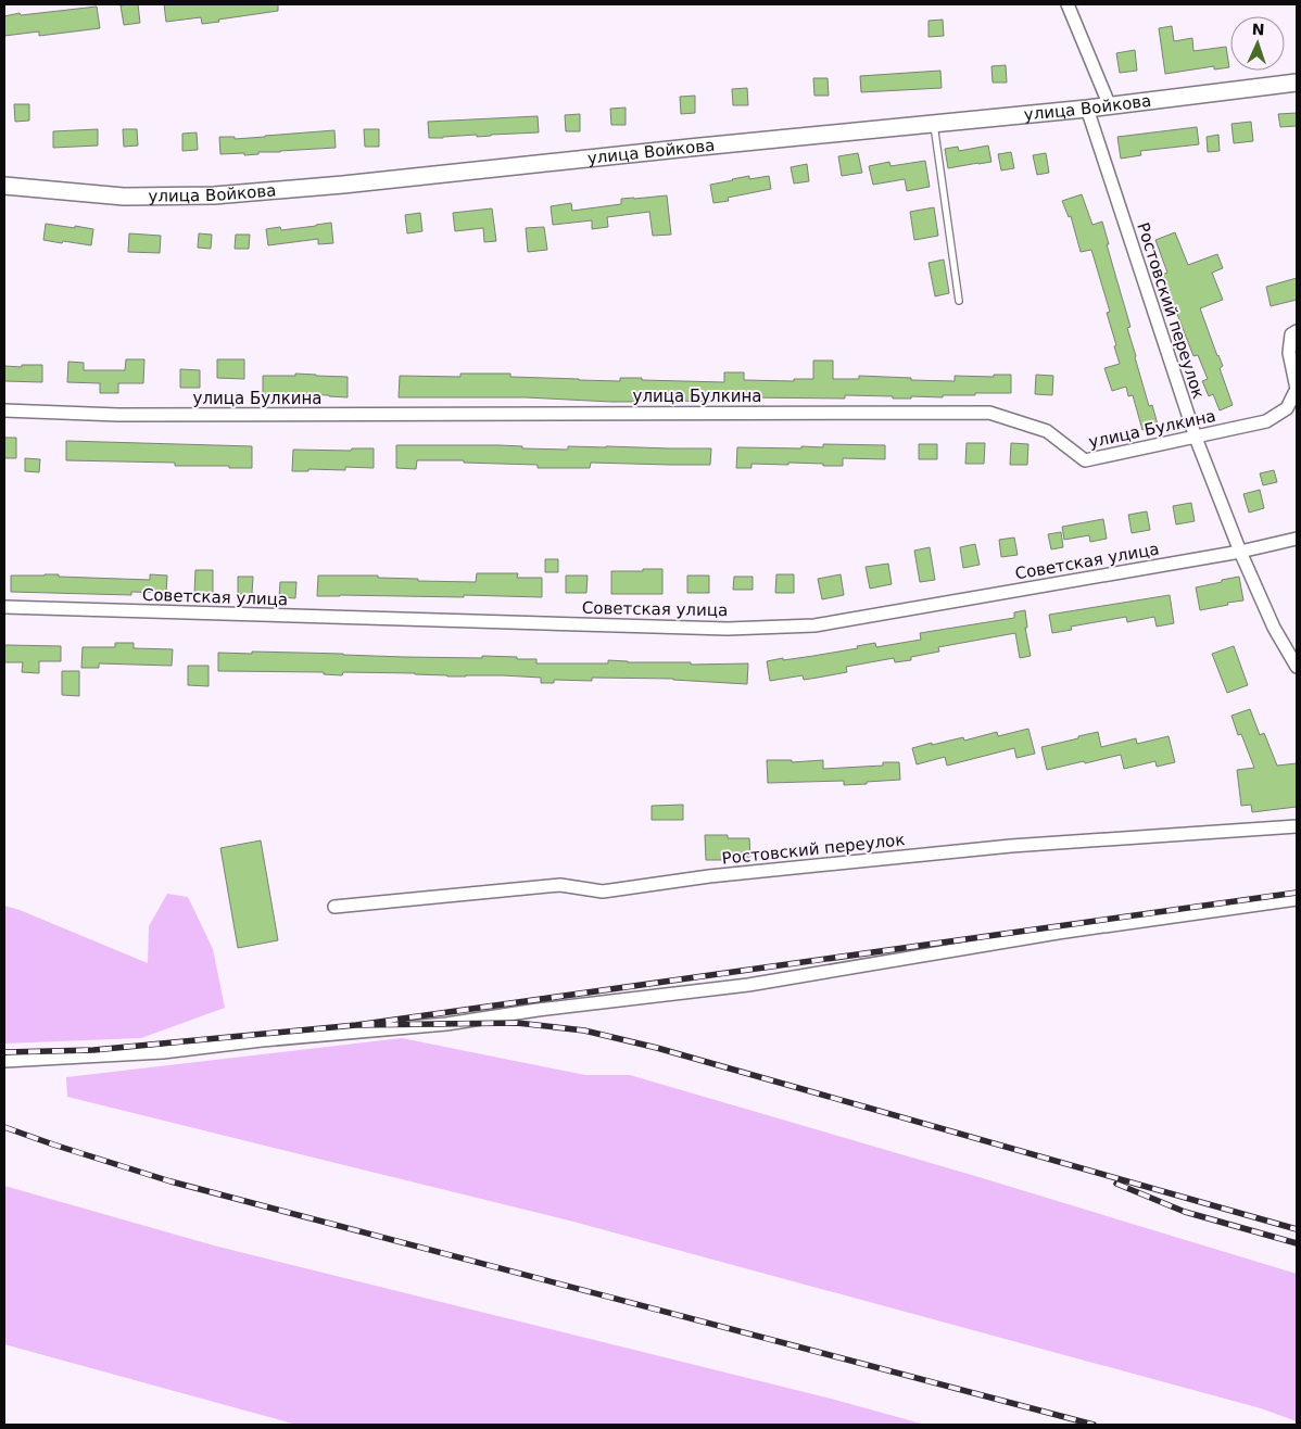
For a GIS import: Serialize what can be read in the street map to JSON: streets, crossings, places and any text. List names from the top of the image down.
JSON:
{
  "streets": {
    "main road": ["улица Войкова"],
    "street": ["Ростовский переулок", "улица Булкина", "Советская улица"]
  },
  "crossings": [
    ["улица Войкова", "Ростовский переулок"],
    ["Ростовский переулок", "улица Булкина"],
    ["Ростовский переулок", "Советская улица"]
  ],
  "north": "top"
}
